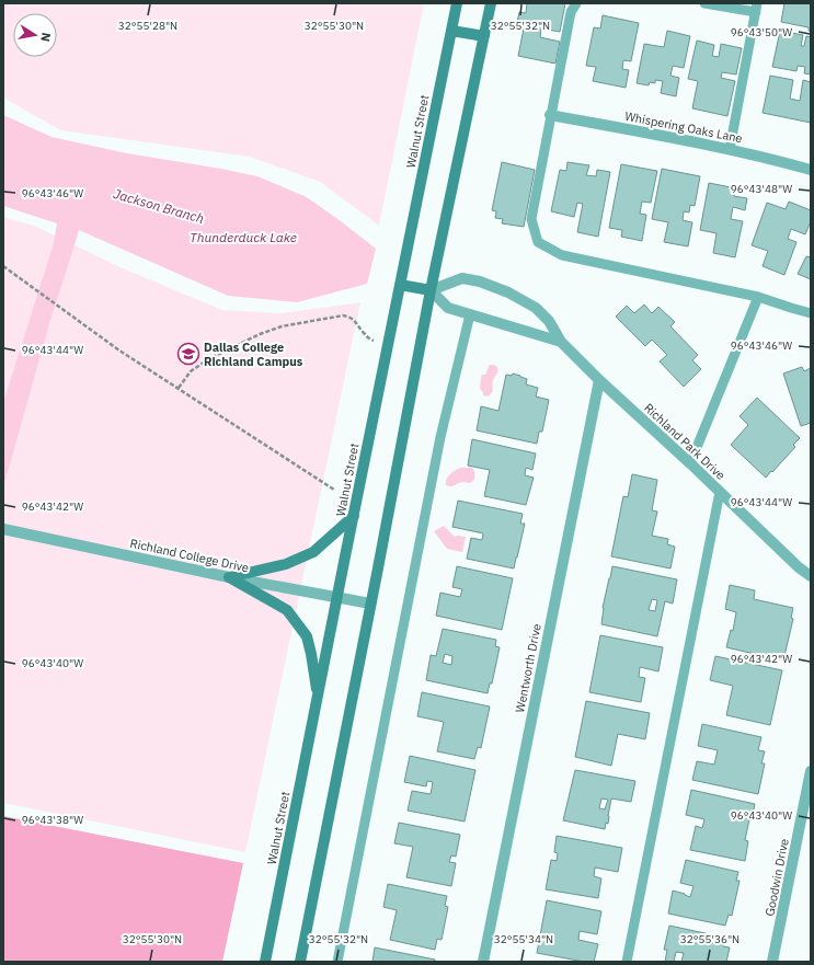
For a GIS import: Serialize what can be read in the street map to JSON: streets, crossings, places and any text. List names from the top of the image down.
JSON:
{
  "streets": {
    "main road": ["Walnut Street"],
    "street": [
      "Whispering Oaks Lane",
      "Richland Park Drive",
      "Richland College Drive",
      "Wentworth Drive",
      "Goodwin Drive"
    ]
  },
  "crossings": [
    ["Walnut Street", "Richland College Drive"],
    ["Richland Park Drive", "Wentworth Drive"]
  ],
  "water": ["Jackson Branch", "Thunderduck Lake"],
  "places": {
    "school or university": ["Dallas College Richland Campus"]
  },
  "north": "right",
  "coordinates": [
    "32°55'28\"N",
    "32°55'30\"N",
    "32°55'32\"N",
    "96°43'50\"W",
    "96°43'48\"W",
    "96°43'46\"W",
    "96°43'44\"W",
    "96°43'42\"W",
    "96°43'40\"W",
    "96°43'38\"W",
    "32°55'34\"N",
    "32°55'36\"N"
  ]
}
